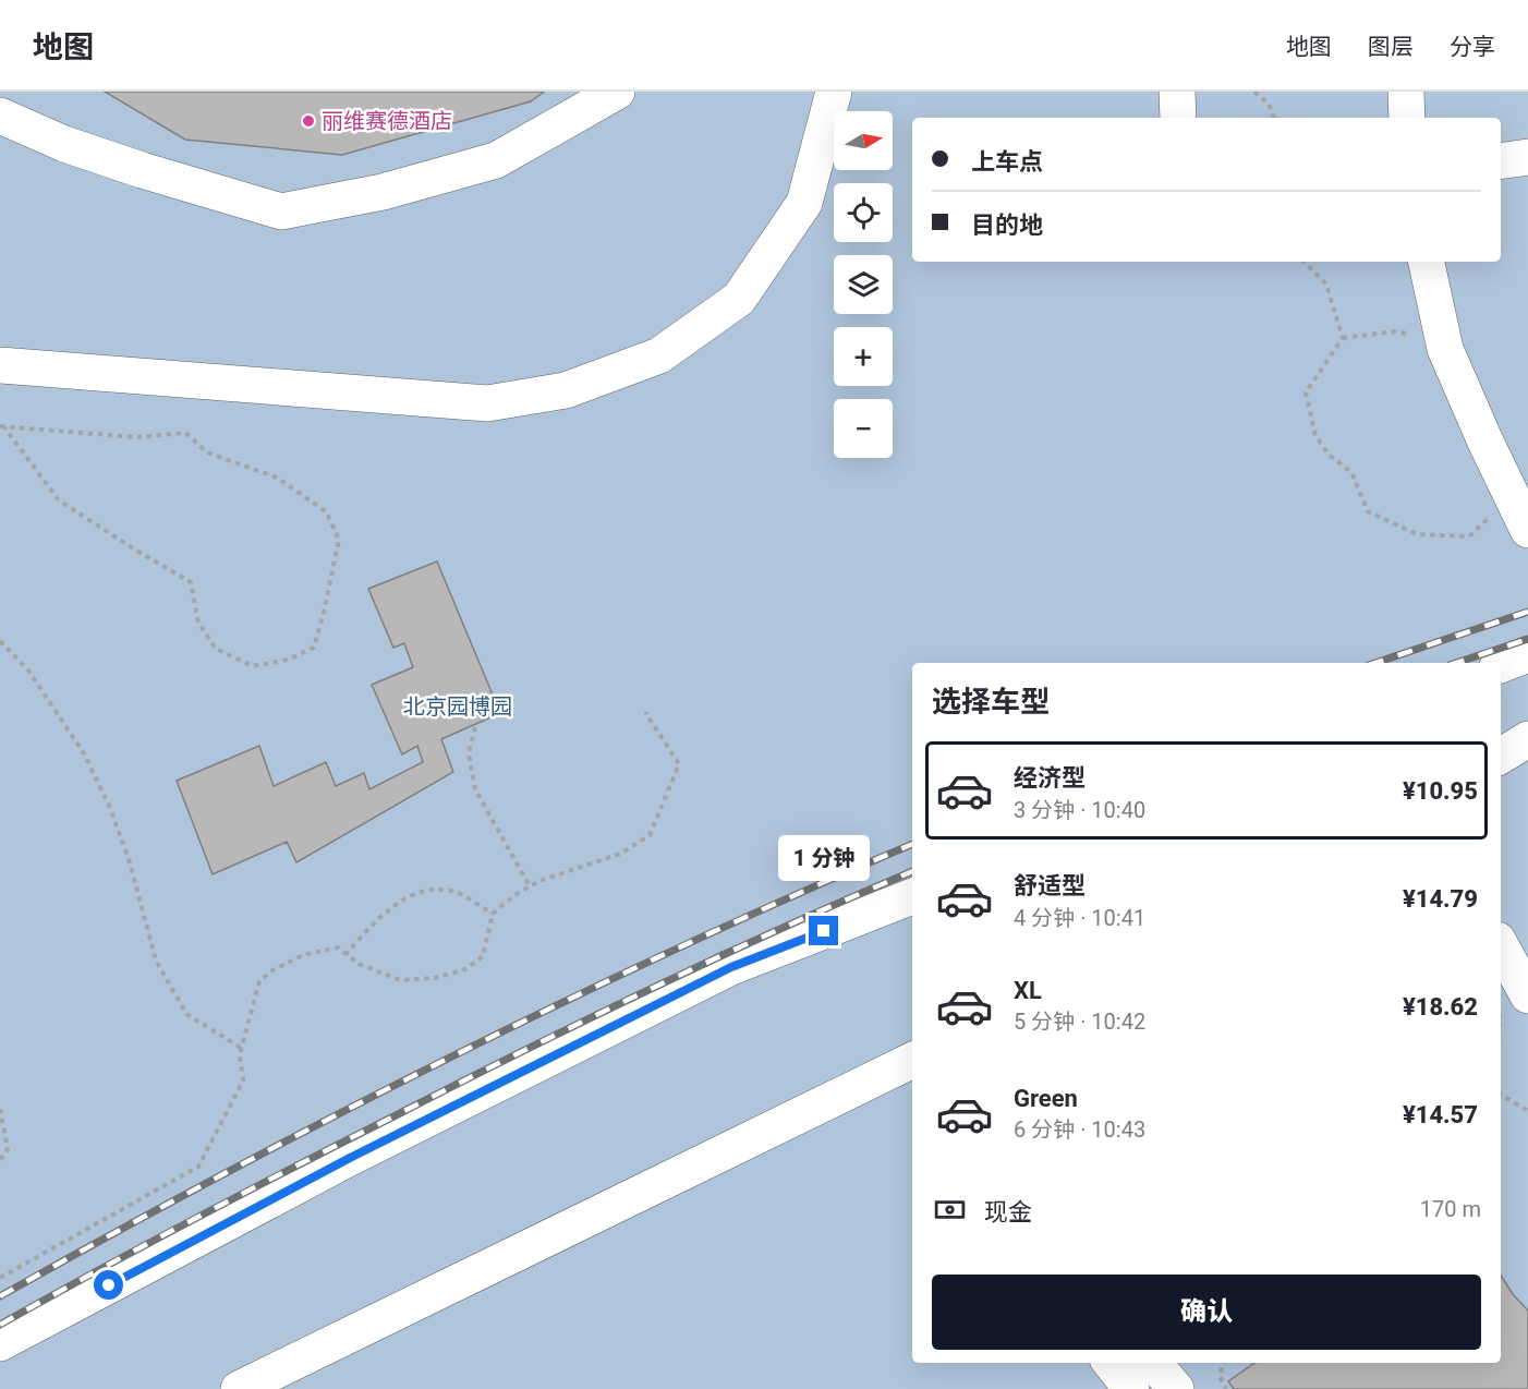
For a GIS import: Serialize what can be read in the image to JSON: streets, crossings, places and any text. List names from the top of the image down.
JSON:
{
  "parks": ["北京园博园"],
  "places": ["丽维赛德酒店"],
  "north": "right",
  "page": {
    "header": "地图",
    "nav": ["地图", "图层", "分享"],
    "map_buttons": ["+", "−"],
    "banner": ["上车点", "目的地"],
    "heading": "选择车型",
    "list": [
      {
        "name": "经济型",
        "note": "3 分钟 · 10:40",
        "value": "¥10.95"
      },
      {
        "name": "舒适型",
        "note": "4 分钟 · 10:41",
        "value": "¥14.79"
      },
      {
        "name": "XL",
        "note": "5 分钟 · 10:42",
        "value": "¥18.62"
      },
      {
        "name": "Green",
        "note": "6 分钟 · 10:43",
        "value": "¥14.57"
      }
    ],
    "bubble": "1 分钟",
    "pay": ["现金", "170 m"],
    "buttons": "确认"
  }
}
